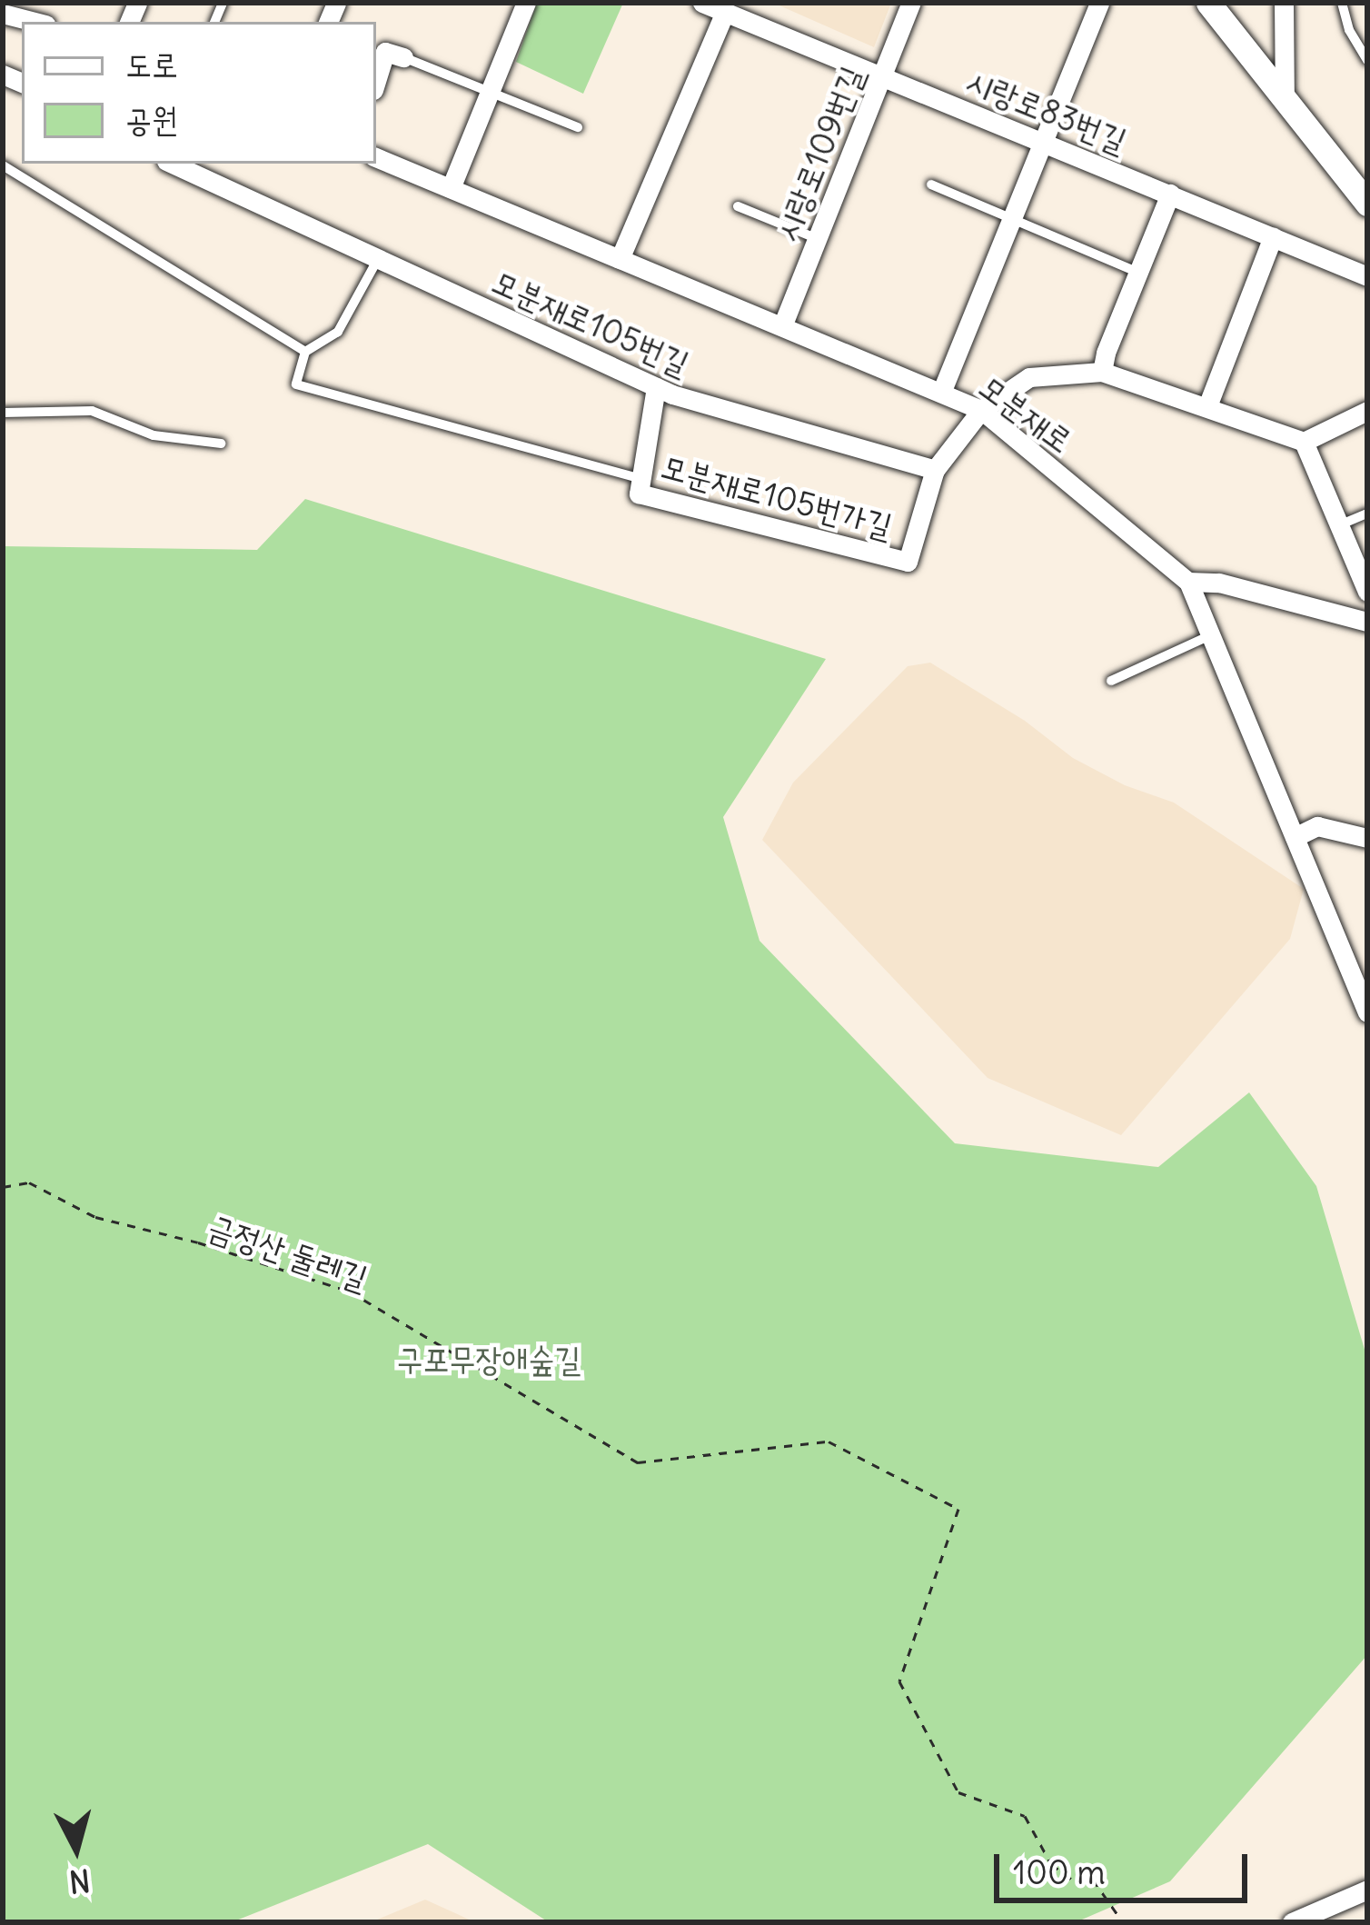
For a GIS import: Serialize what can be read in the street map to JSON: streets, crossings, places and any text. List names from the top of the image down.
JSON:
{
  "streets": {
    "street": [
      "시랑로83번길",
      "시랑로109번길",
      "모분재로105번길",
      "모분재로",
      "모분재로105번가길"
    ],
    "path": ["금정산 둘레길"]
  },
  "crossings": [
    ["시랑로83번길", "시랑로109번길"],
    ["시랑로109번길", "모분재로"],
    ["모분재로105번길", "모분재로105번가길"]
  ],
  "parks": ["구포무장애숲길"],
  "legend": ["도로", "공원"],
  "scale_bar": "100 m",
  "north": "bottom"
}
